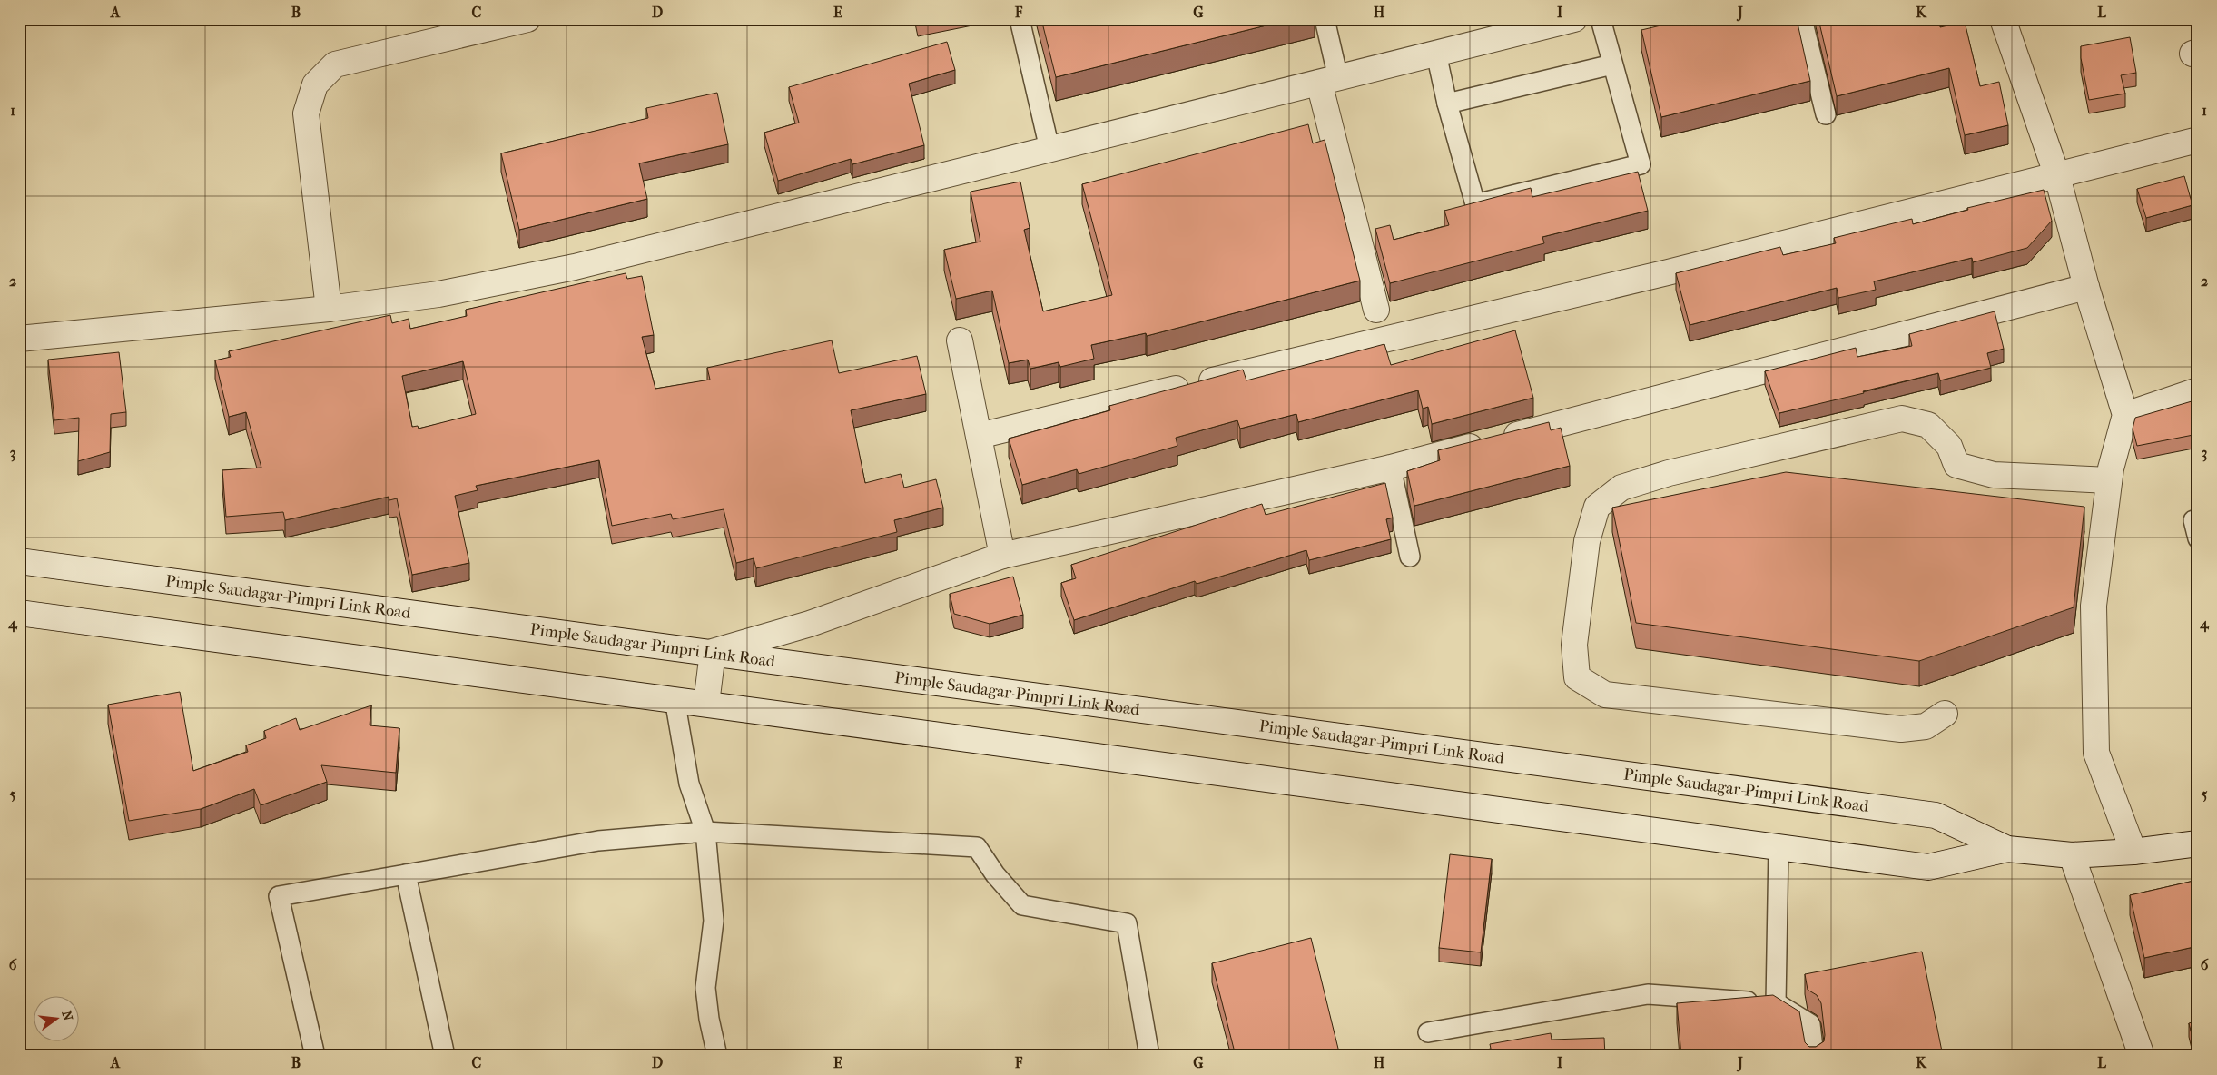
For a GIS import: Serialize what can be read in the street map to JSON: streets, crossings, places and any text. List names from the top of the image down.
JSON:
{
  "streets": {
    "street": ["Pimple Saudagar-Pimpri Link Road"]
  },
  "north": "right",
  "grid": {
    "columns": [
      "A",
      "B",
      "C",
      "D",
      "E",
      "F",
      "G",
      "H",
      "I",
      "J",
      "K",
      "L"
    ],
    "rows": [
      "1",
      "2",
      "3",
      "4",
      "5",
      "6"
    ]
  }
}
